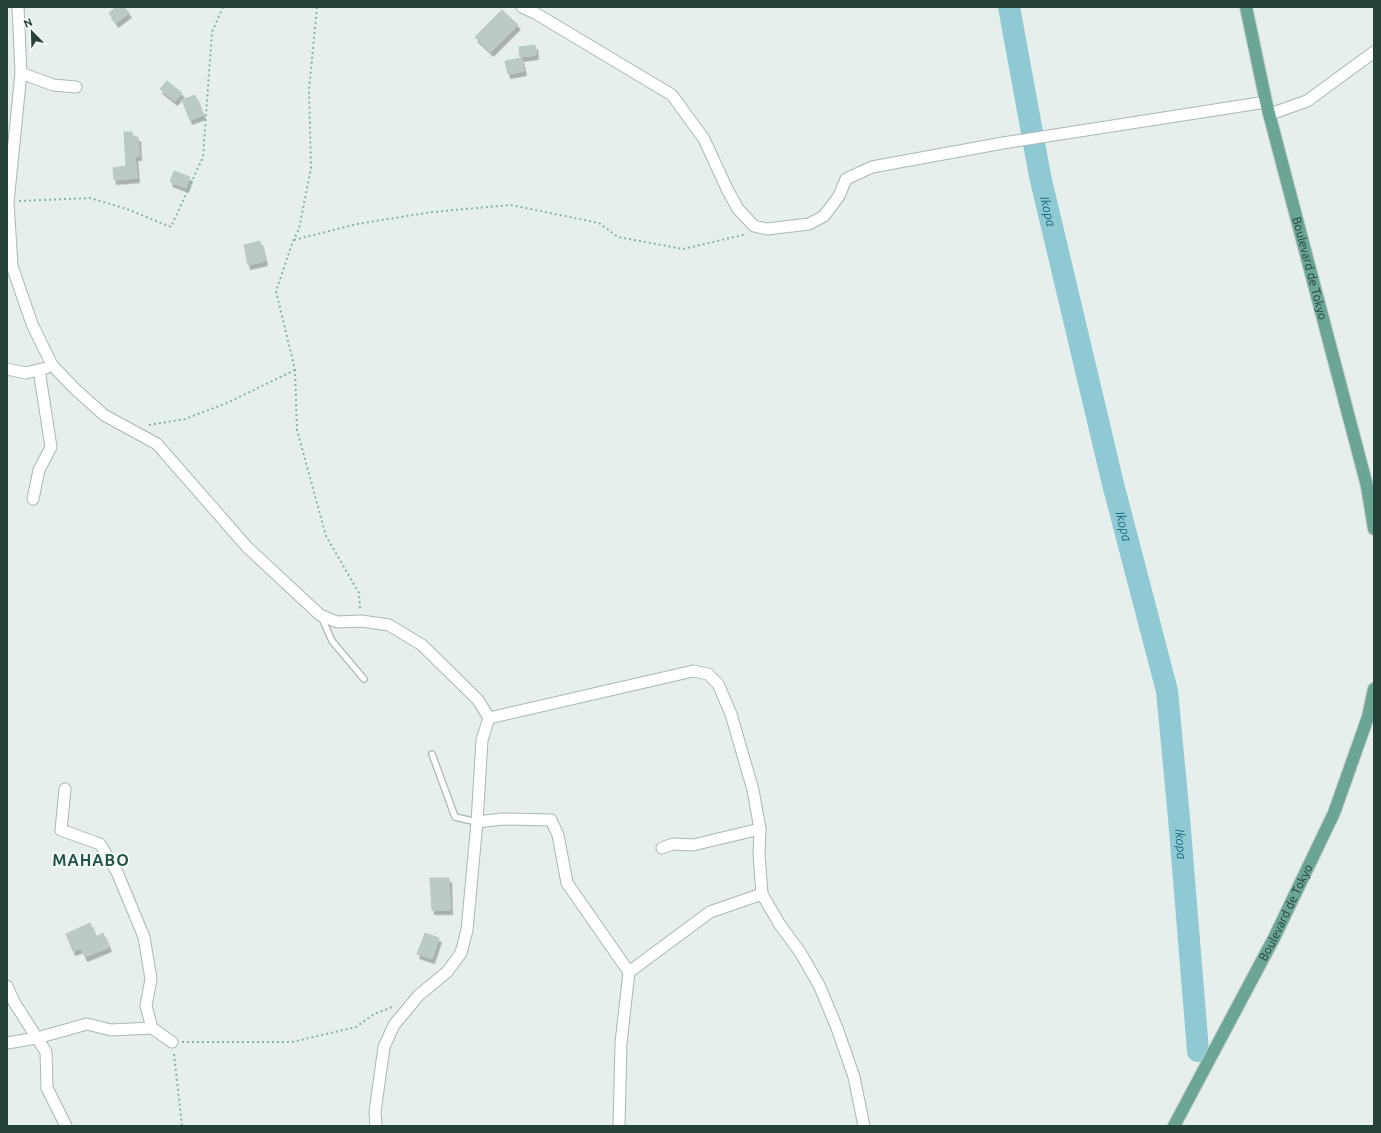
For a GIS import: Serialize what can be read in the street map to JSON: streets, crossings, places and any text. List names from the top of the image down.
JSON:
{
  "streets": {
    "main road": ["Boulevard de Tokyo"]
  },
  "districts": ["MAHABO"],
  "water": ["Ikopa"],
  "north": "top left"
}
